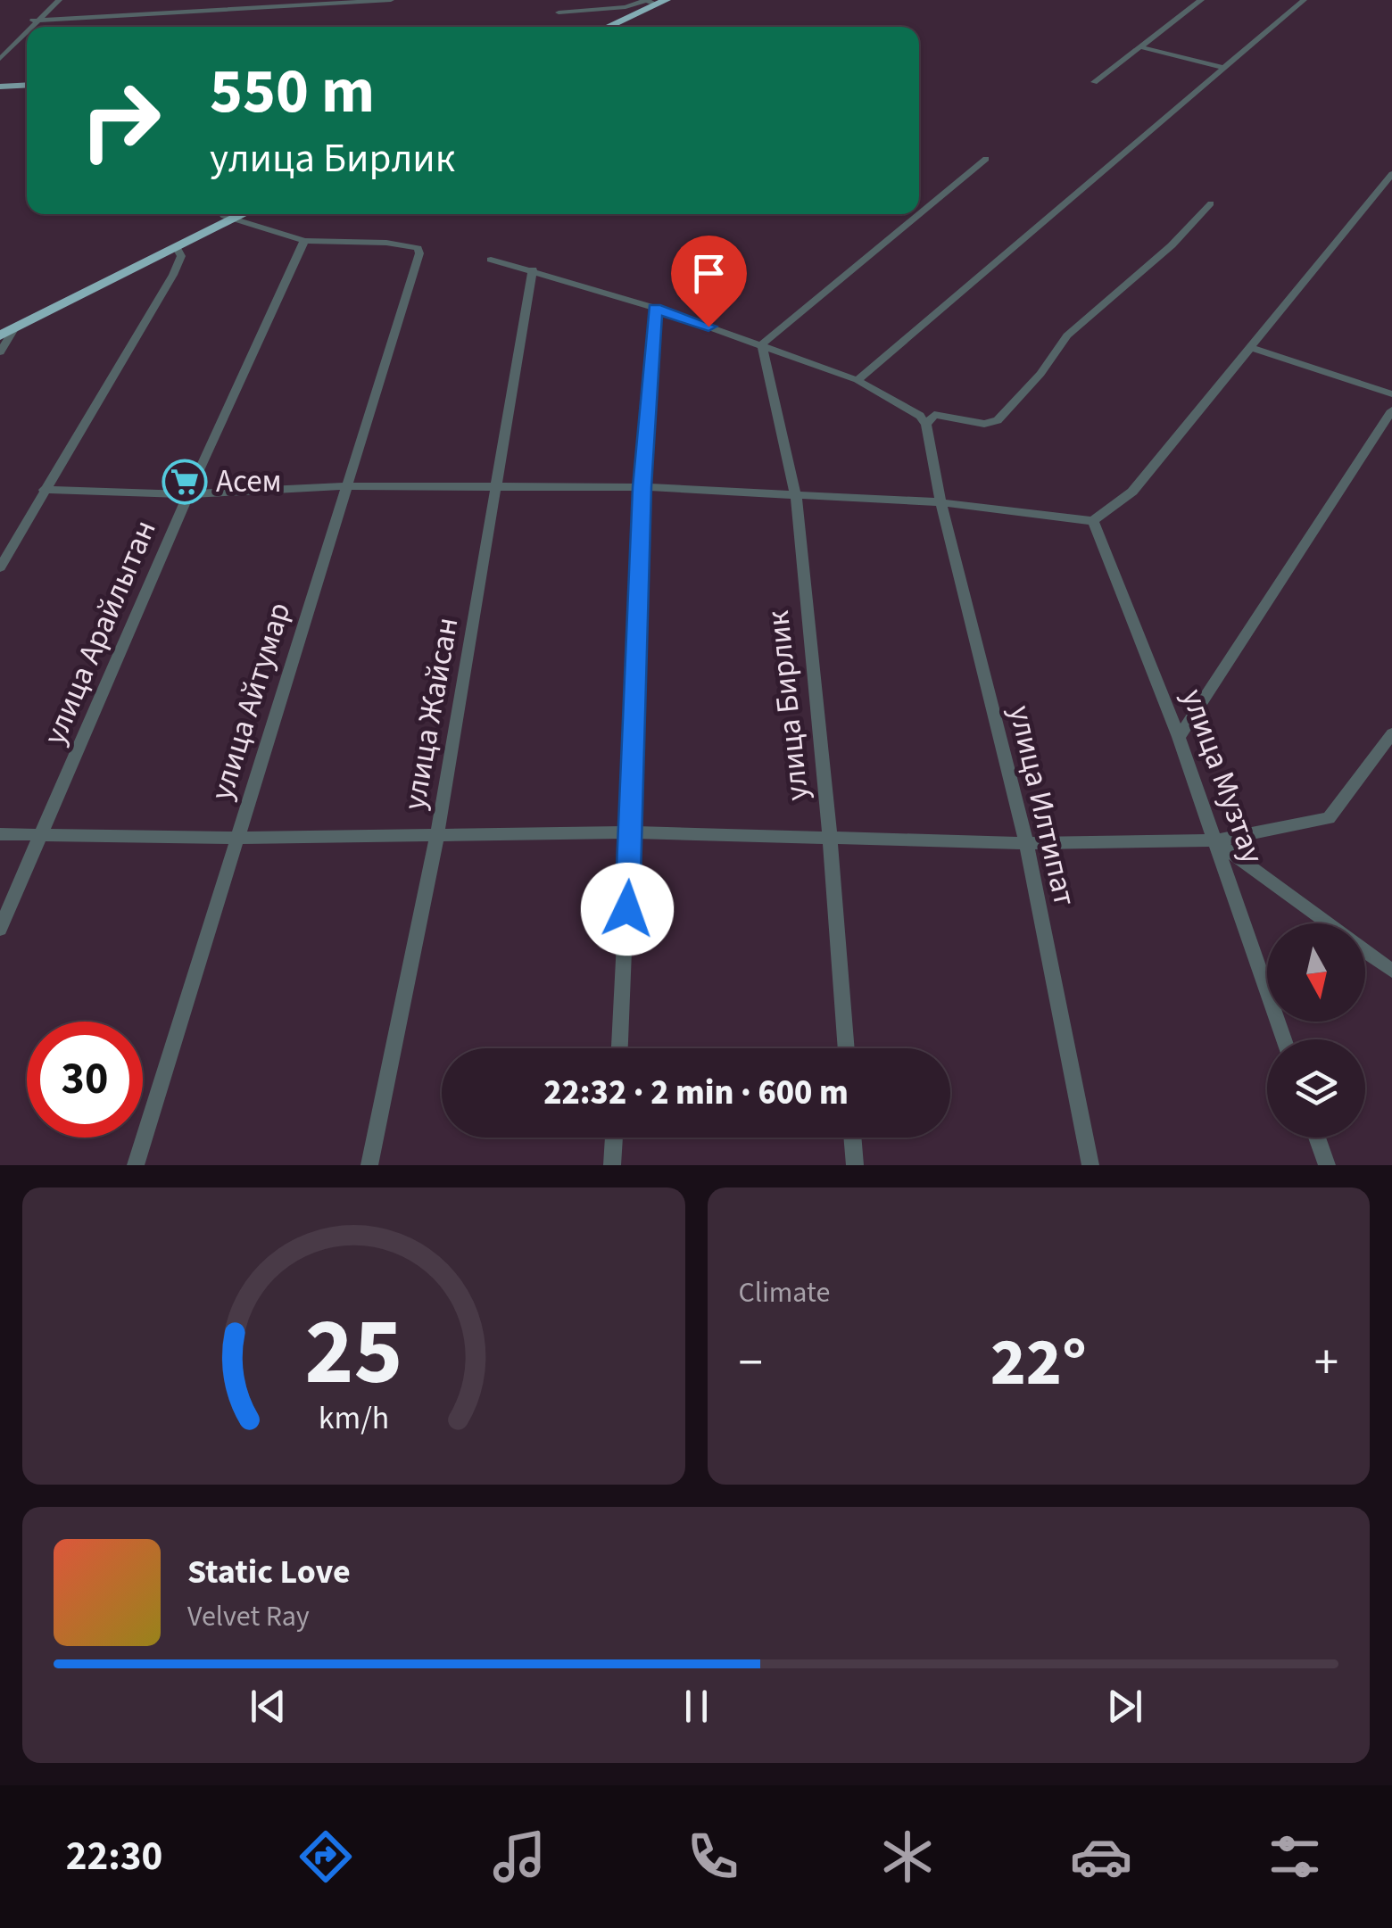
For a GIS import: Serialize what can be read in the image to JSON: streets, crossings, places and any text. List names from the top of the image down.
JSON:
{
  "streets": {
    "street": [
      "улица Арайлытан",
      "улица Айтумар",
      "улица Бирлик",
      "улица Жайсан",
      "улица Музтау",
      "улица Илтипат"
    ]
  },
  "crossings": [
    ["улица Арайлытан", "улица Айтумар"]
  ],
  "places": {
    "supermarket": ["Асем"]
  },
  "north": "bottom",
  "page": {
    "turn": ["550 m", "улица Бирлик"],
    "limit": "30",
    "trip": "22:32 · 2 min · 600 m",
    "tile": "Climate",
    "heat": ["−", "22°", "+"],
    "song": ["Static Love", "Velvet Ray"],
    "tabs": "22:30",
    "gauge": ["25", "km/h"]
  }
}
